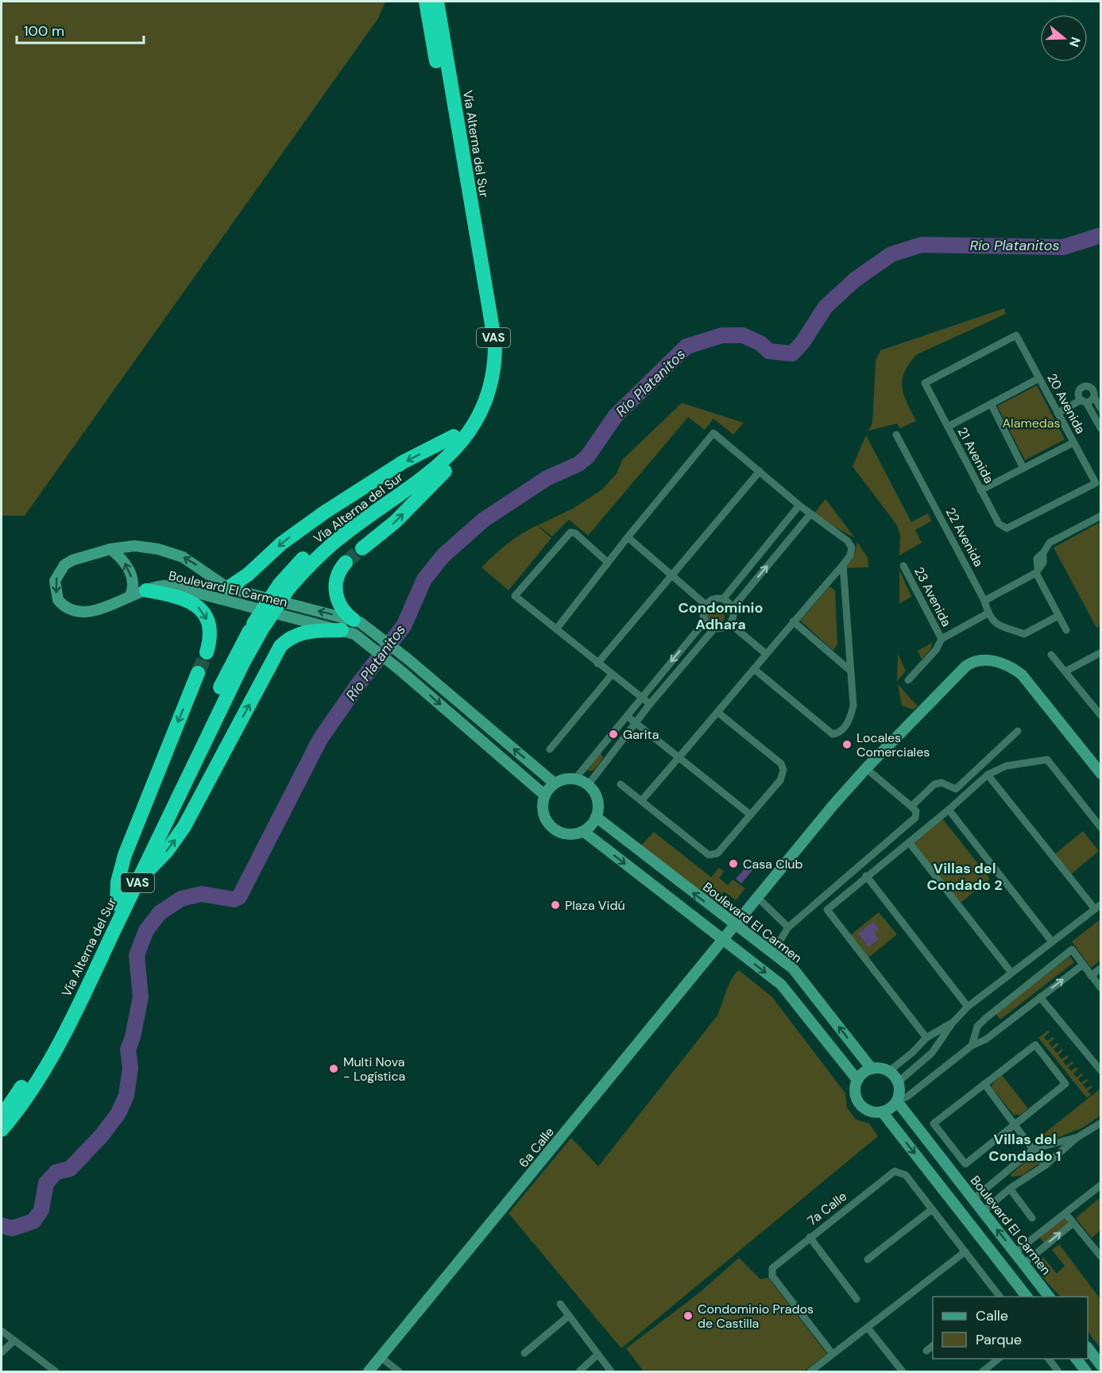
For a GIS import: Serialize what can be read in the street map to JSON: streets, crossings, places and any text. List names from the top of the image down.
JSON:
{
  "streets": {
    "highway": ["Vía Alterna del Sur", "VAS"],
    "main road": ["Boulevard El Carmen", "6a Calle"],
    "street": [
      "20 Avenida",
      "21 Avenida",
      "22 Avenida",
      "23 Avenida",
      "7a Calle"
    ]
  },
  "crossings": [
    ["20 Avenida", "21 Avenida"],
    ["Boulevard El Carmen", "6a Calle"]
  ],
  "districts": ["Condominio Adhara", "Villas del Condado 2", "Villas del Condado 1"],
  "water": ["Río Platanitos"],
  "parks": ["Alamedas"],
  "places": [
    "Garita",
    "Locales Comerciales",
    "Casa Club",
    "Plaza Vidú",
    "Multi Nova - Logística",
    "Condominio Prados de Castilla"
  ],
  "legend": ["Calle", "Parque"],
  "scale_bar": "100 m",
  "north": "right"
}
